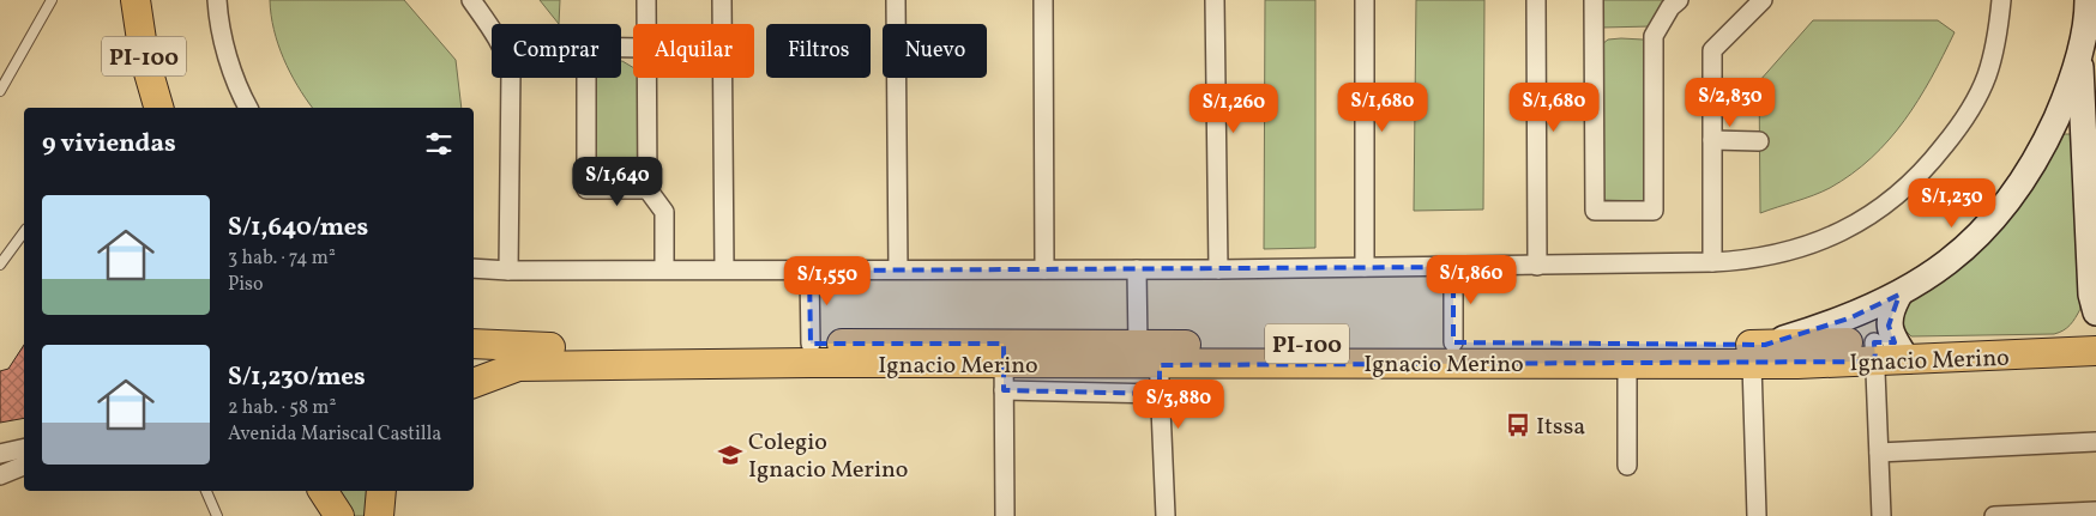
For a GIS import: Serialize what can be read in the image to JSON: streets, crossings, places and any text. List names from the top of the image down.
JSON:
{
  "streets": {
    "main road": ["PI-100", "Ignacio Merino"]
  },
  "crossings": [
    ["PI-100", "Ignacio Merino"]
  ],
  "places": {
    "bus stop": ["Itssa"],
    "school or university": ["Colegio Ignacio Merino"]
  },
  "page": {
    "chip": [
      "Comprar",
      "Alquilar",
      "Filtros",
      "Nuevo"
    ],
    "price": [
      "S/2,830",
      "S/1,680",
      "S/1,680",
      "S/1,260",
      "S/1,640",
      "S/1,230",
      "S/1,860",
      "S/1,550",
      "S/3,880"
    ],
    "heading": "9 viviendas",
    "list": [
      {
        "name": "S/1,640/mes",
        "note": "3 hab. · 74 m² · Piso"
      },
      {
        "name": "S/1,230/mes",
        "note": "2 hab. · 58 m² · Avenida Mariscal Castilla"
      }
    ]
  }
}
